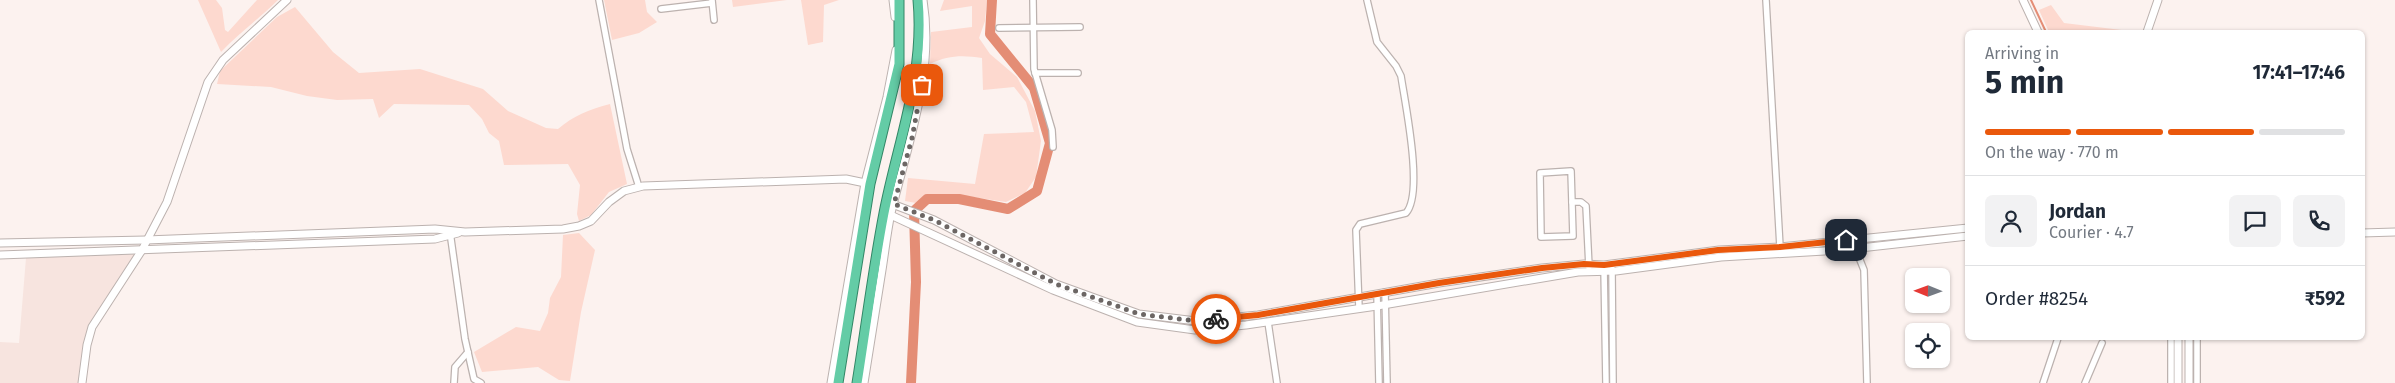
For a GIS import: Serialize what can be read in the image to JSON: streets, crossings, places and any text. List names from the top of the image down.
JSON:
{
  "north": "left",
  "page": {
    "heading": ["5 min", "Arriving in", "17:41–17:46"],
    "panel": [
      "Jordan",
      "Courier · 4.7",
      "Order #8254",
      "₹592"
    ],
    "bar": "On the way · 770 m"
  }
}
